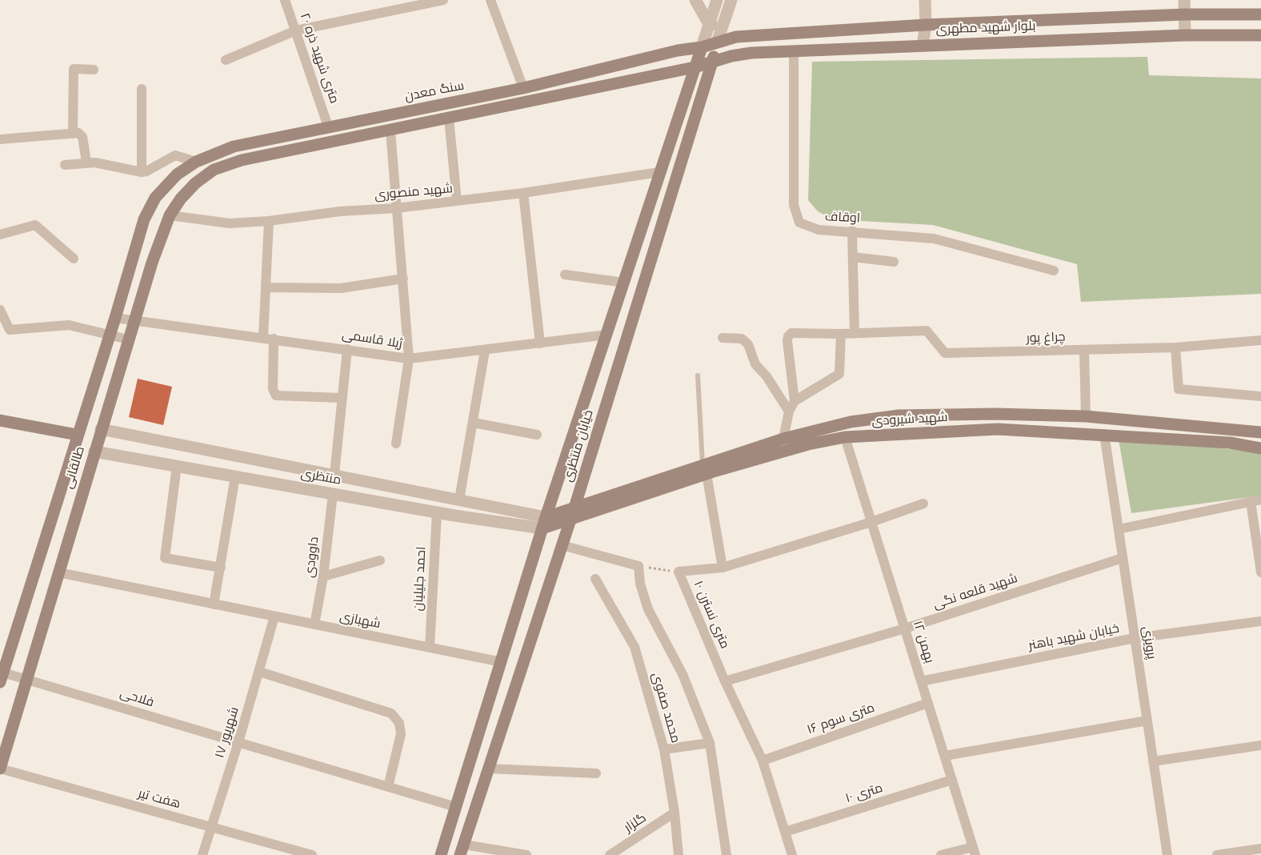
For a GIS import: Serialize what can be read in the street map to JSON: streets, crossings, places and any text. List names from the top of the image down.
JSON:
{
  "streets": {
    "main road": [
      "بلوار شهید مطهری",
      "سنگ معدن",
      "شهید شیرودی",
      "خیابان منتظری",
      "طالقانی"
    ],
    "street": [
      "۲۰ متری شهید ذره",
      "شهید منصوری",
      "اوقاف",
      "چراغ پور",
      "ژیلا قاسمی",
      "منتظری",
      "داوودی",
      "احمد جلیلیان",
      "شهید قلعه نگی",
      "۱۰ متری نسترن",
      "شهبازی",
      "خیابان شهید باهنر",
      "۱۲ بهمن",
      "پرویزی",
      "فلاحی",
      "محمد صفوی",
      "۱۶ متری سوم",
      "۱۷ شهریور",
      "۱۰ متری",
      "هفت تیر",
      "گلزار"
    ]
  },
  "crossings": [
    ["بلوار شهید مطهری", "سنگ معدن"],
    ["بلوار شهید مطهری", "اوقاف"],
    ["بلوار شهید مطهری", "خیابان منتظری"],
    ["۲۰ متری شهید ذره", "سنگ معدن"],
    ["سنگ معدن", "خیابان منتظری"],
    ["سنگ معدن", "طالقانی"],
    ["شهید منصوری", "خیابان منتظری"],
    ["شهید منصوری", "طالقانی"],
    ["ژیلا قاسمی", "خیابان منتظری"],
    ["ژیلا قاسمی", "طالقانی"],
    ["شهید شیرودی", "خیابان منتظری"],
    ["شهید شیرودی", "منتظری"],
    ["شهید شیرودی", "۱۲ بهمن"],
    ["شهید شیرودی", "پرویزی"],
    ["خیابان منتظری", "منتظری"],
    ["خیابان منتظری", "شهبازی"],
    ["خیابان منتظری", "فلاحی"],
    ["طالقانی", "منتظری"],
    ["طالقانی", "شهبازی"],
    ["طالقانی", "فلاحی"],
    ["طالقانی", "هفت تیر"],
    ["منتظری", "داوودی"],
    ["منتظری", "احمد جلیلیان"],
    ["داوودی", "شهبازی"],
    ["احمد جلیلیان", "شهبازی"],
    ["شهید قلعه نگی", "۱۰ متری نسترن"],
    ["شهید قلعه نگی", "۱۲ بهمن"],
    ["شهید قلعه نگی", "پرویزی"],
    ["۱۰ متری نسترن", "۱۲ بهمن"],
    ["۱۰ متری نسترن", "۱۶ متری سوم"],
    ["۱۰ متری نسترن", "۱۰ متری"],
    ["شهبازی", "۱۷ شهریور"],
    ["خیابان شهید باهنر", "۱۲ بهمن"],
    ["خیابان شهید باهنر", "پرویزی"],
    ["۱۲ بهمن", "۱۶ متری سوم"],
    ["۱۲ بهمن", "۱۰ متری"],
    ["فلاحی", "۱۷ شهریور"],
    ["محمد صفوی", "گلزار"],
    ["۱۷ شهریور", "هفت تیر"]
  ]
}
